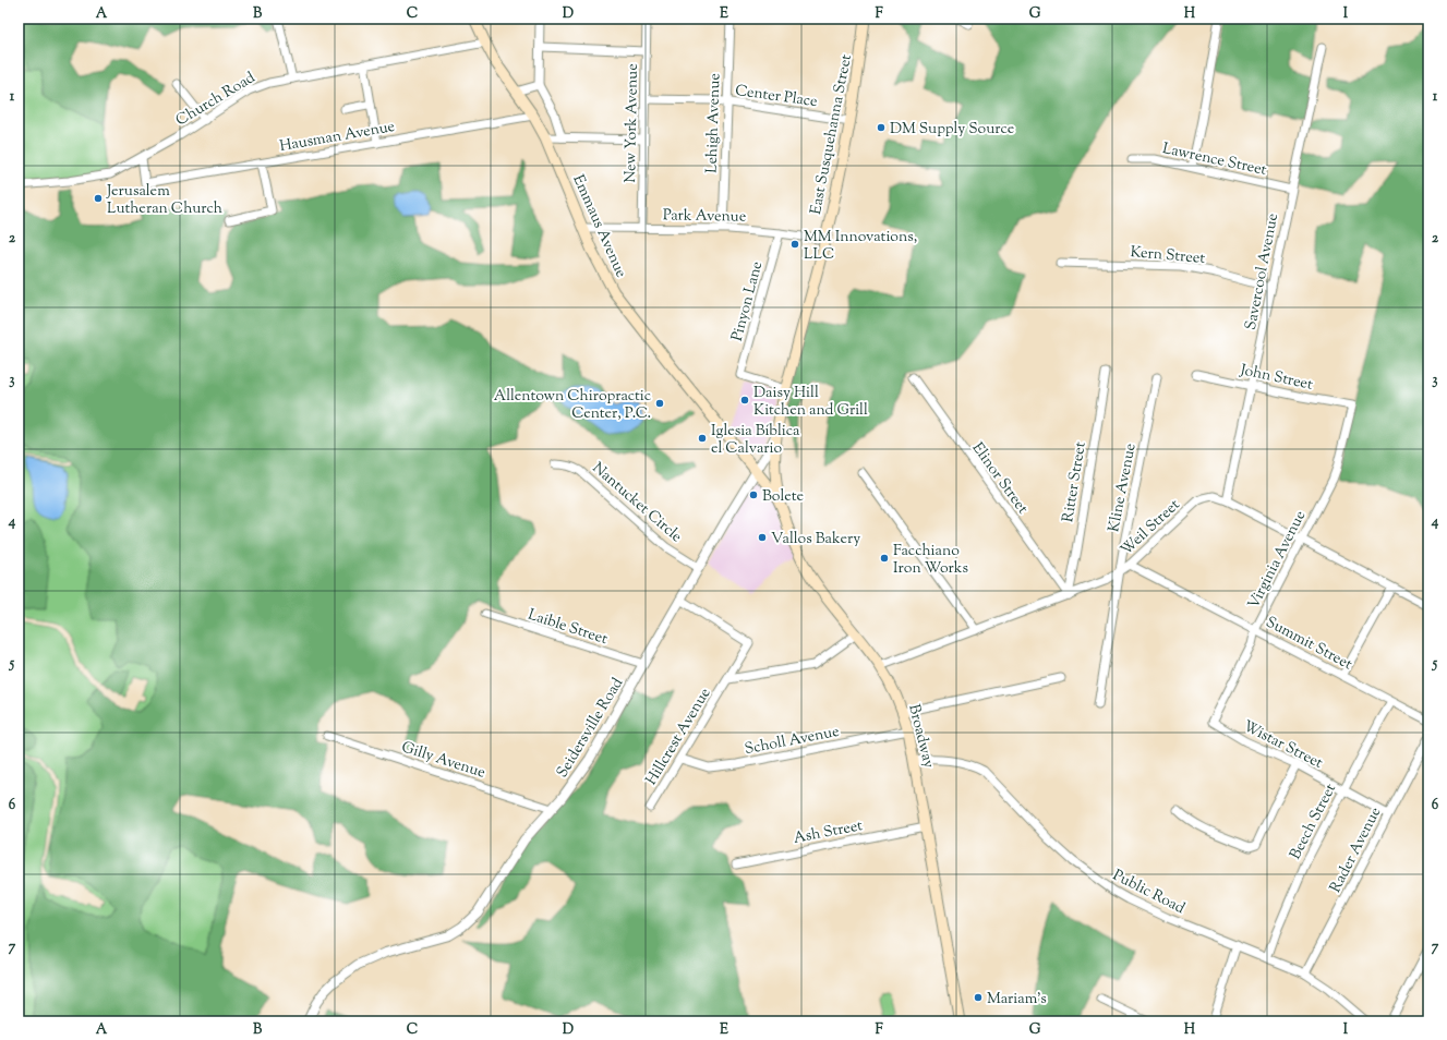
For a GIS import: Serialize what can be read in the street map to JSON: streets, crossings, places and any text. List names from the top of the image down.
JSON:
{
  "streets": {
    "main road": ["East Susquehanna Street", "Emmaus Avenue", "Broadway"],
    "street": [
      "Center Place",
      "Church Road",
      "New York Avenue",
      "Lehigh Avenue",
      "Hausman Avenue",
      "Lawrence Street",
      "Park Avenue",
      "Kern Street",
      "Savercool Avenue",
      "Pinyon Lane",
      "John Street",
      "Elinor Street",
      "Ritter Street",
      "Kline Avenue",
      "Nantucket Circle",
      "Weil Street",
      "Virginia Avenue",
      "Laible Street",
      "Summit Street",
      "Seidersville Road",
      "Hillcrest Avenue",
      "Scholl Avenue",
      "Wistar Street",
      "Gilly Avenue",
      "Beech Street",
      "Ash Street",
      "Rader Avenue",
      "Public Road"
    ]
  },
  "crossings": [
    ["Center Place", "New York Avenue"],
    ["Center Place", "Lehigh Avenue"],
    ["Center Place", "East Susquehanna Street"],
    ["Church Road", "Hausman Avenue"],
    ["Church Road", "Emmaus Avenue"],
    ["New York Avenue", "Park Avenue"],
    ["Lehigh Avenue", "Park Avenue"],
    ["East Susquehanna Street", "Park Avenue"],
    ["East Susquehanna Street", "Pinyon Lane"],
    ["East Susquehanna Street", "Seidersville Road"],
    ["East Susquehanna Street", "Broadway"],
    ["Hausman Avenue", "Emmaus Avenue"],
    ["Lawrence Street", "Savercool Avenue"],
    ["Park Avenue", "Emmaus Avenue"],
    ["Park Avenue", "Pinyon Lane"],
    ["Emmaus Avenue", "Seidersville Road"],
    ["Emmaus Avenue", "Broadway"],
    ["Kern Street", "Savercool Avenue"],
    ["Savercool Avenue", "John Street"],
    ["Savercool Avenue", "Weil Street"],
    ["John Street", "Virginia Avenue"],
    ["Elinor Street", "Ritter Street"],
    ["Elinor Street", "Weil Street"],
    ["Ritter Street", "Weil Street"],
    ["Kline Avenue", "Weil Street"],
    ["Nantucket Circle", "Seidersville Road"],
    ["Weil Street", "Virginia Avenue"],
    ["Weil Street", "Summit Street"],
    ["Weil Street", "Broadway"],
    ["Virginia Avenue", "Summit Street"],
    ["Virginia Avenue", "Wistar Street"],
    ["Laible Street", "Seidersville Road"],
    ["Summit Street", "Beech Street"],
    ["Seidersville Road", "Hillcrest Avenue"],
    ["Seidersville Road", "Broadway"],
    ["Seidersville Road", "Gilly Avenue"],
    ["Hillcrest Avenue", "Scholl Avenue"],
    ["Broadway", "Scholl Avenue"],
    ["Broadway", "Ash Street"],
    ["Broadway", "Public Road"],
    ["Wistar Street", "Beech Street"],
    ["Wistar Street", "Rader Avenue"],
    ["Beech Street", "Public Road"],
    ["Rader Avenue", "Public Road"]
  ],
  "places": [
    "DM Supply Source",
    "Jerusalem Lutheran Church",
    "MM Innovations, LLC",
    "Daisy Hill Kitchen and Grill",
    "Allentown Chiropractic Center, P.C.",
    "Iglesia Bíblica el Calvario",
    "Bolete",
    "Vallos Bakery",
    "Facchiano Iron Works",
    "Mariam's"
  ],
  "grid": {
    "columns": [
      "A",
      "B",
      "C",
      "D",
      "E",
      "F",
      "G",
      "H",
      "I"
    ],
    "rows": [
      "1",
      "2",
      "3",
      "4",
      "5",
      "6",
      "7"
    ]
  }
}
